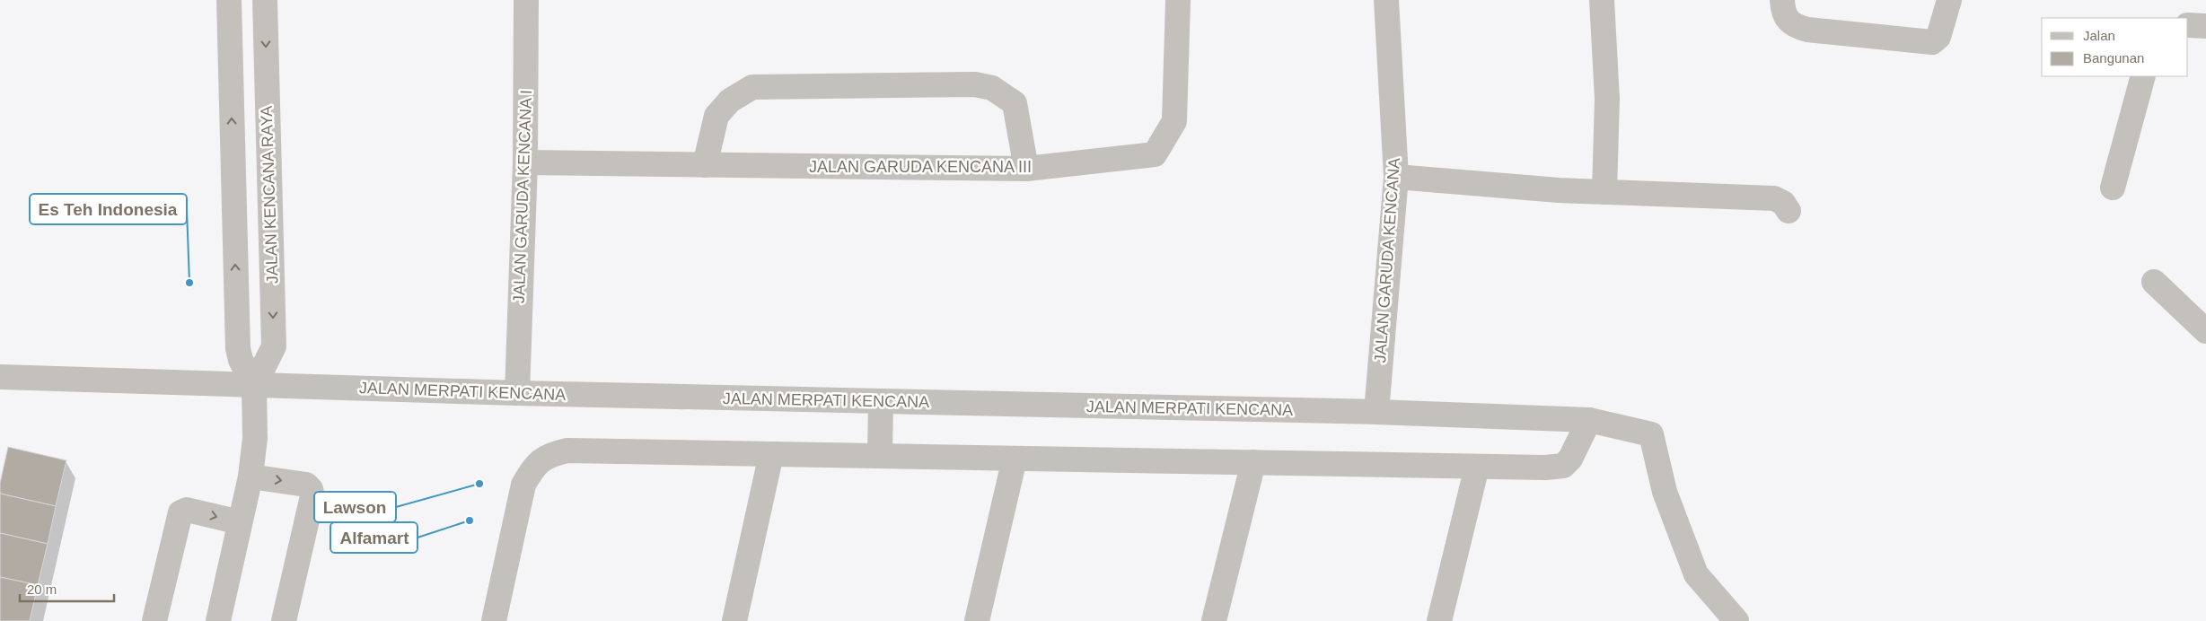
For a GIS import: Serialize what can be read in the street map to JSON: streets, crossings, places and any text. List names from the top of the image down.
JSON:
{
  "streets": {
    "street": [
      "JALAN GARUDA KENCANA III",
      "JALAN KENCANA RAYA",
      "JALAN GARUDA KENCANA I",
      "JALAN GARUDA KENCANA",
      "JALAN MERPATI KENCANA"
    ]
  },
  "crossings": [
    ["JALAN GARUDA KENCANA III", "JALAN GARUDA KENCANA I"],
    ["JALAN KENCANA RAYA", "JALAN MERPATI KENCANA"],
    ["JALAN GARUDA KENCANA I", "JALAN MERPATI KENCANA"],
    ["JALAN GARUDA KENCANA", "JALAN MERPATI KENCANA"]
  ],
  "places": ["Es Teh Indonesia", "Lawson", "Alfamart"],
  "legend": ["Jalan", "Bangunan"],
  "scale_bar": "20 m"
}
